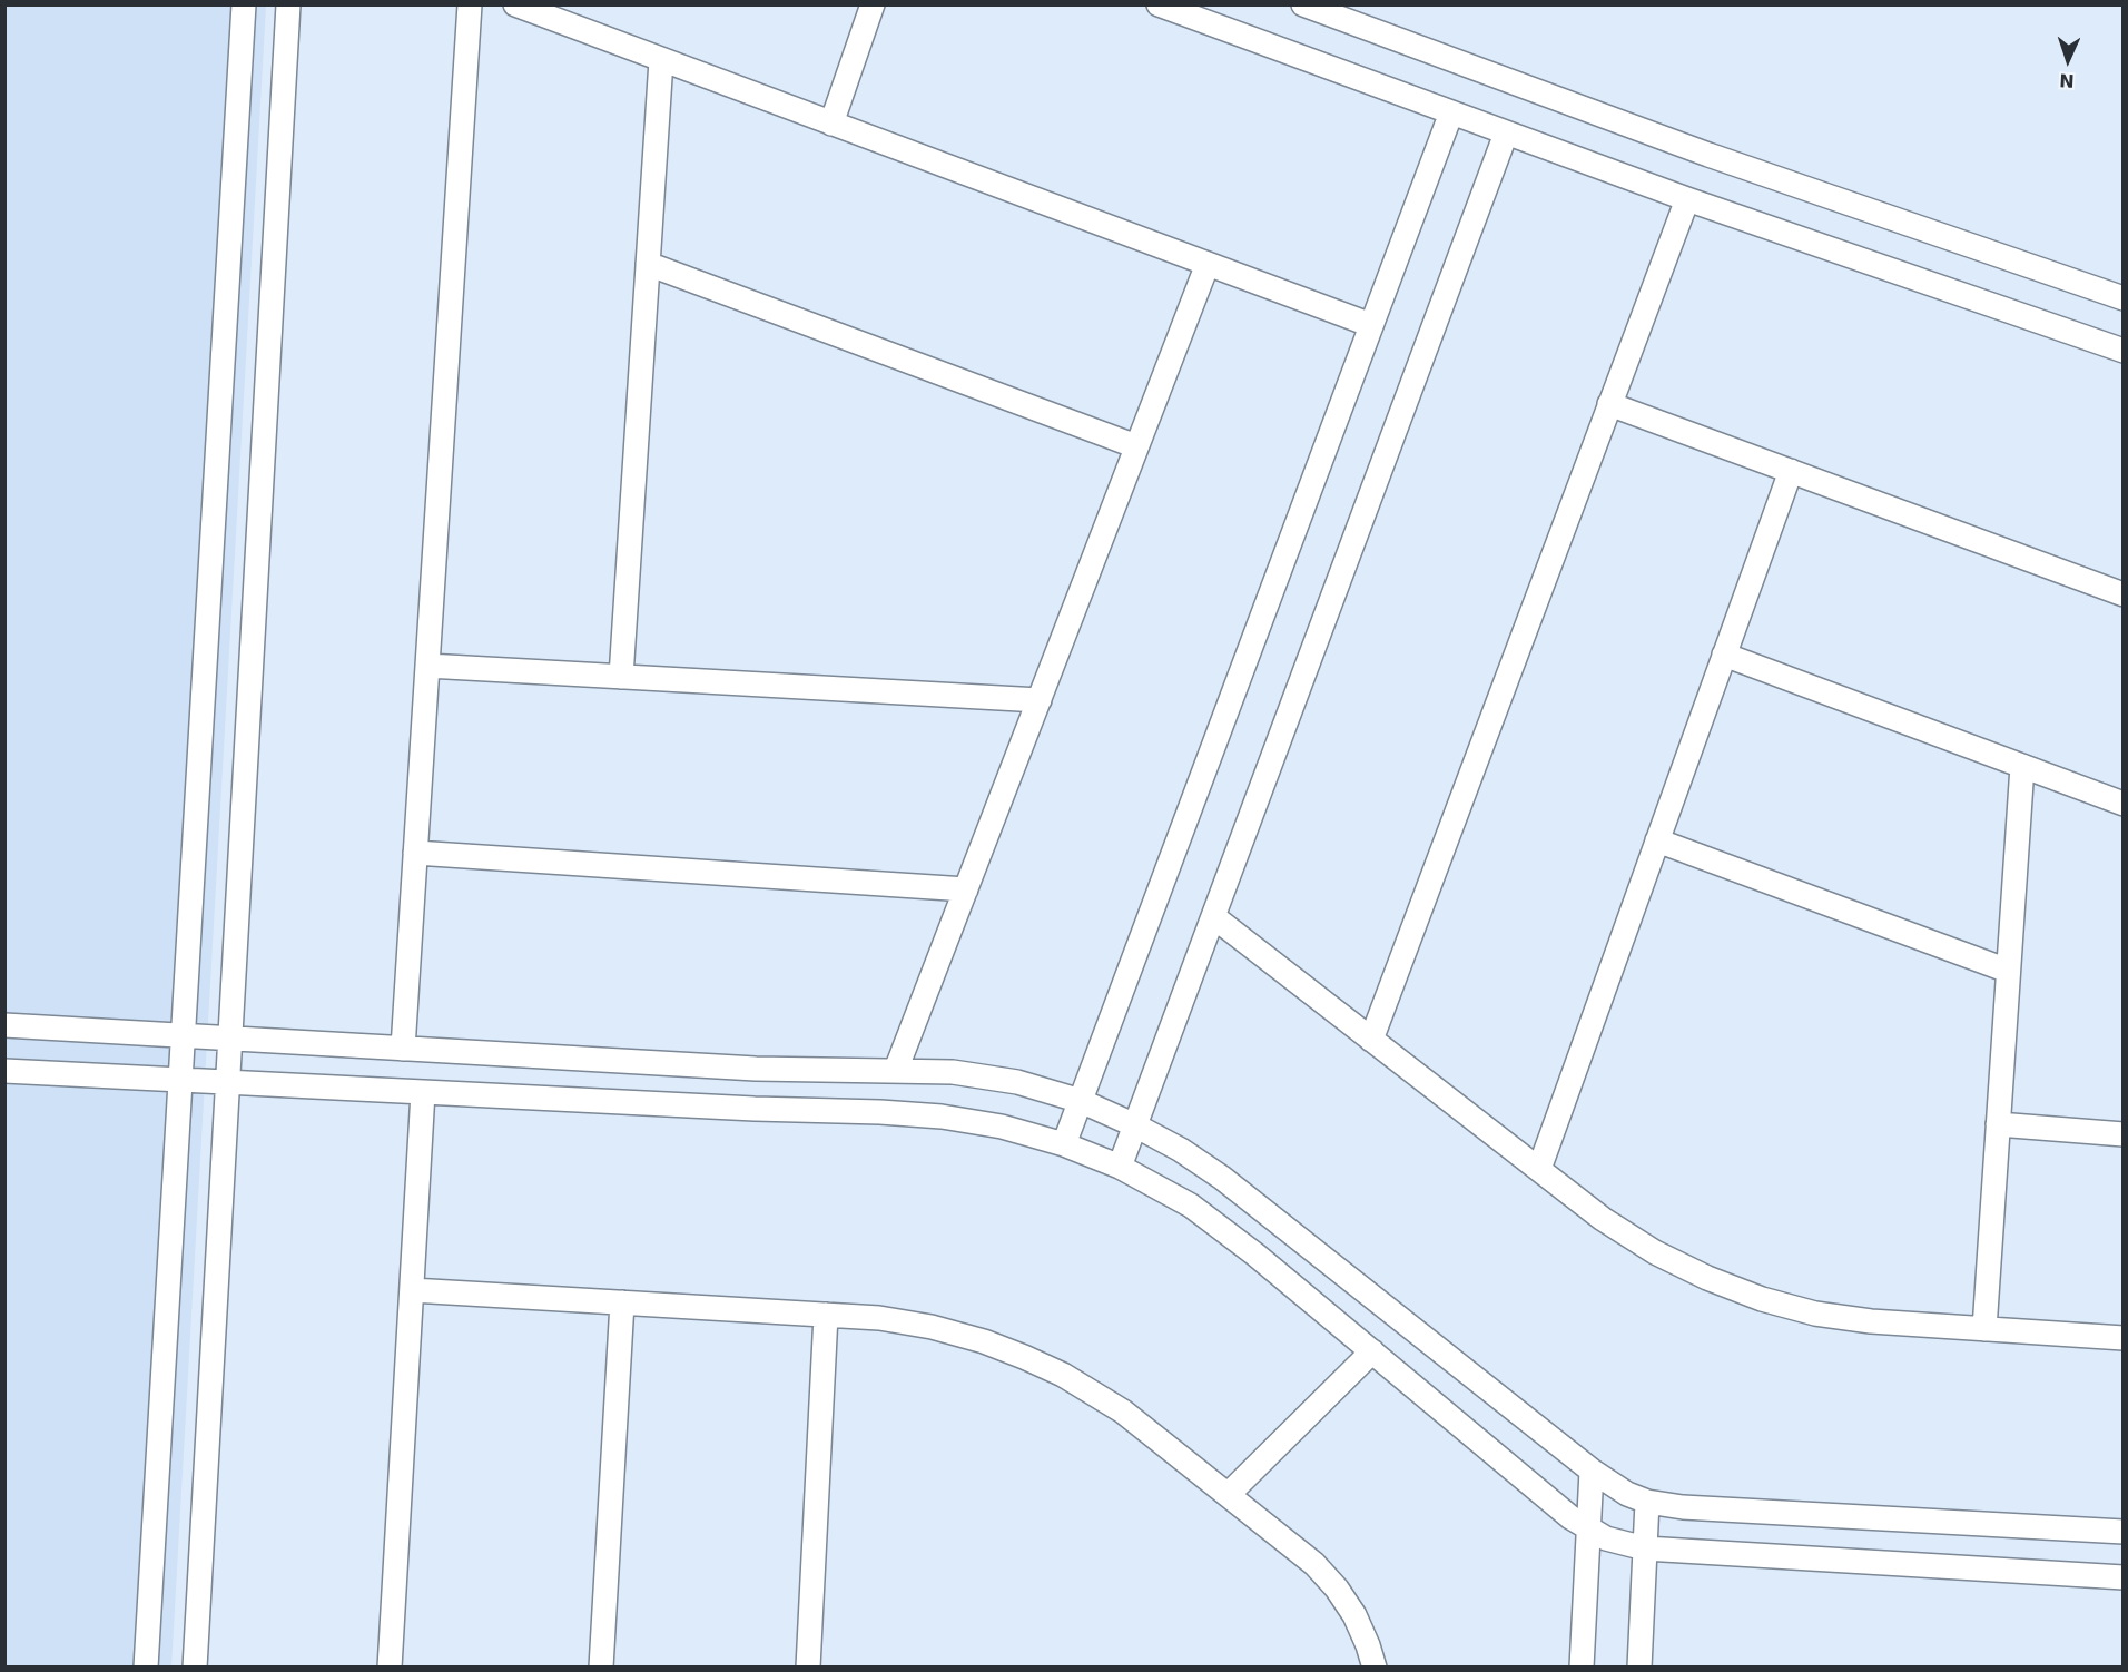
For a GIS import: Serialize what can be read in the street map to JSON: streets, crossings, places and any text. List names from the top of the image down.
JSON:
{
  "north": "bottom"
}
